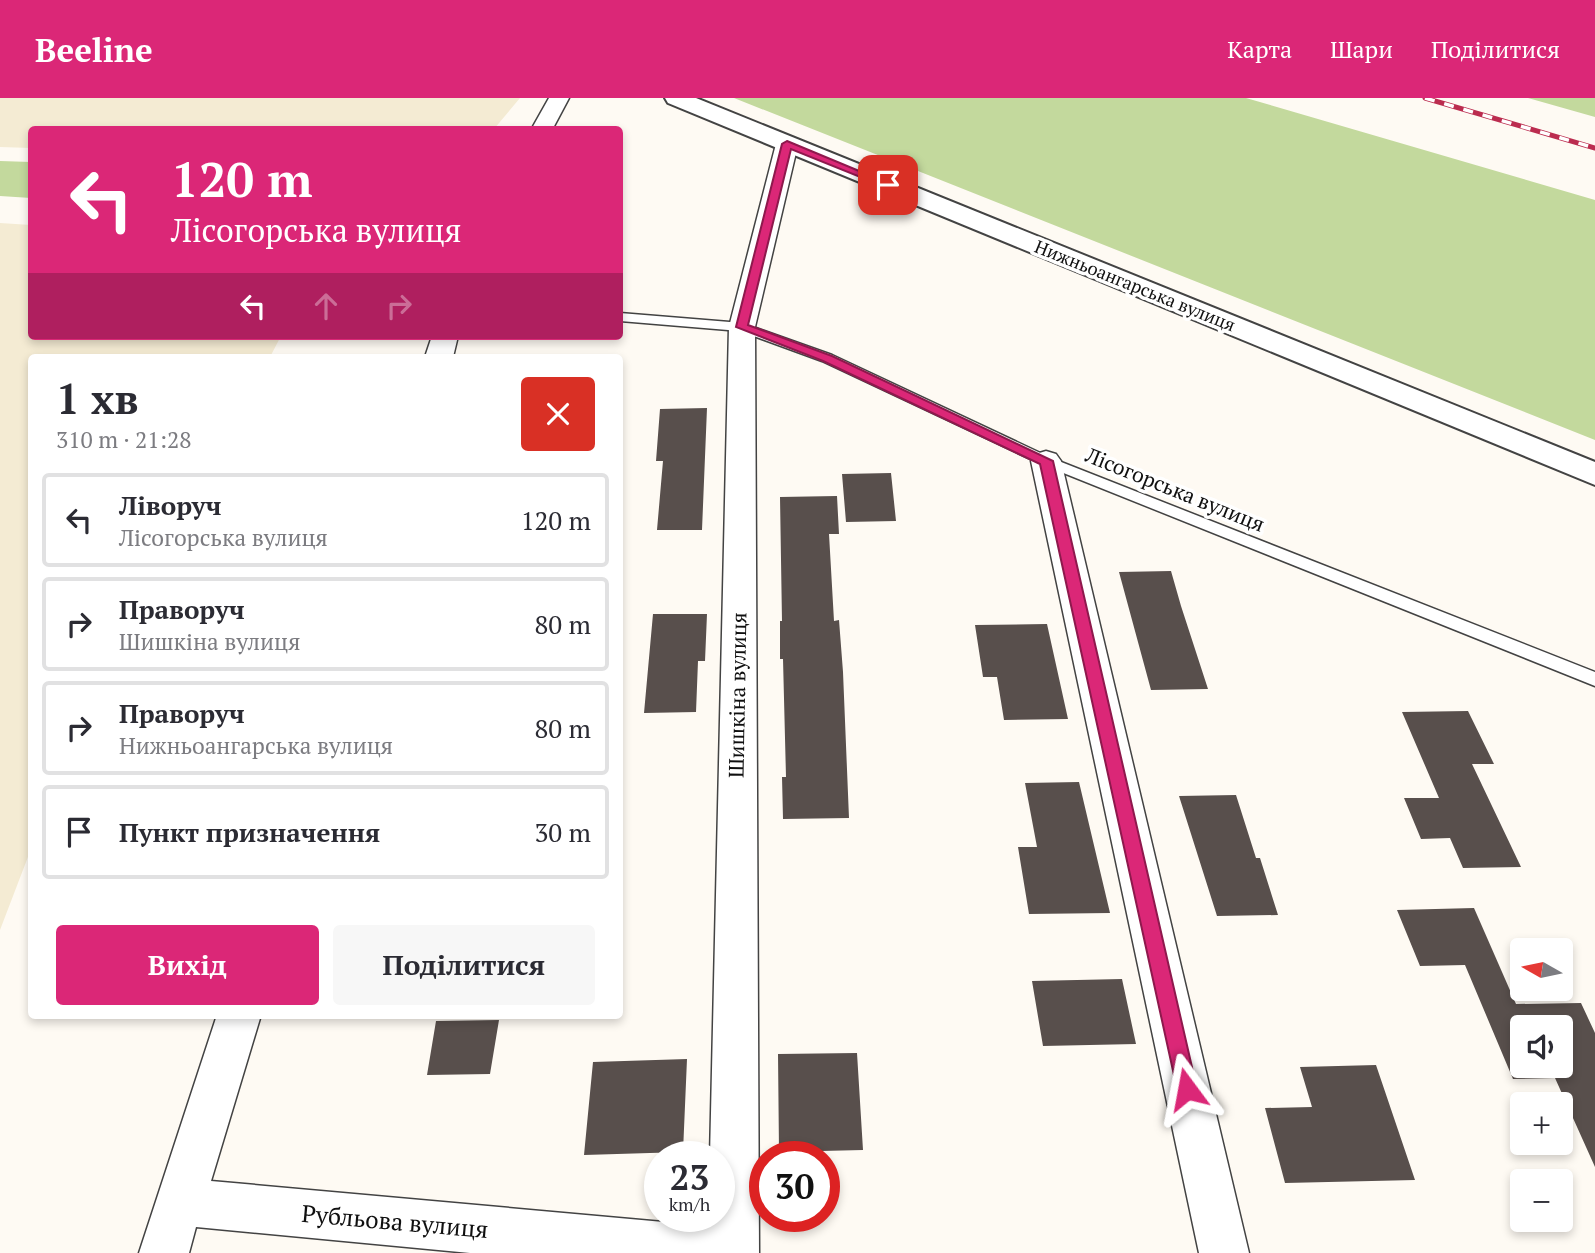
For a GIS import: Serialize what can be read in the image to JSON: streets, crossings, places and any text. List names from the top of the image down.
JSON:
{
  "streets": {
    "street": ["Нижньоангарська вулиця", "Шишкіна вулиця", "Рубльова вулиця"],
    "lane": ["Лісогорська вулиця"]
  },
  "crossings": [
    ["Нижньоангарська вулиця", "Шишкіна вулиця"],
    ["Лісогорська вулиця", "Шишкіна вулиця"],
    ["Шишкіна вулиця", "Рубльова вулиця"]
  ],
  "north": "left",
  "page": {
    "header": "Beeline",
    "nav": ["Карта", "Шари", "Поділитися"],
    "turn": ["120 m", "Лісогорська вулиця"],
    "heading": ["1 хв", "310 m · 21:28"],
    "list": [
      {
        "name": "Ліворуч",
        "note": "Лісогорська вулиця",
        "value": "120 m"
      },
      {
        "name": "Праворуч",
        "note": "Шишкіна вулиця",
        "value": "80 m"
      },
      {
        "name": "Праворуч",
        "note": "Нижньоангарська вулиця",
        "value": "80 m"
      },
      {
        "name": "Пункт призначення",
        "value": "30 m"
      }
    ],
    "buttons": ["Вихід", "Поділитися"],
    "map_buttons": ["+", "−"],
    "speed": "23 km/h",
    "limit": "30"
  }
}
